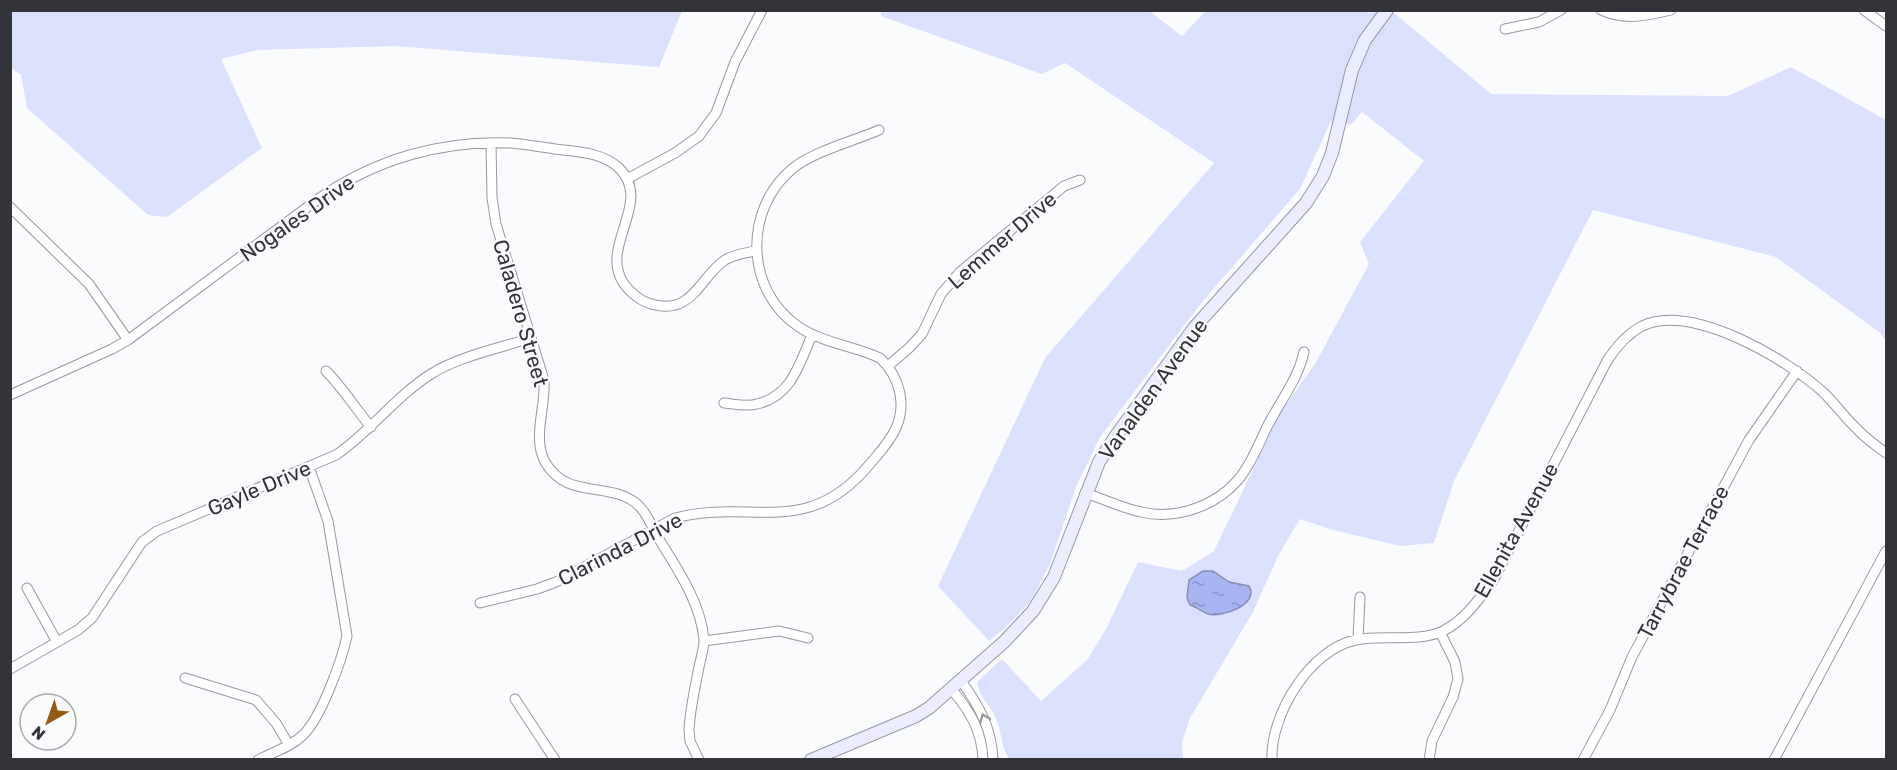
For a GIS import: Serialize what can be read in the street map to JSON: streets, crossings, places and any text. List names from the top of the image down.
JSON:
{
  "streets": {
    "main road": ["Vanalden Avenue"],
    "street": [
      "Nogales Drive",
      "Lemmer Drive",
      "Caladero Street",
      "Gayle Drive",
      "Ellenita Avenue",
      "Clarinda Drive",
      "Tarrybrae Terrace"
    ]
  },
  "crossings": [
    ["Nogales Drive", "Caladero Street"],
    ["Lemmer Drive", "Clarinda Drive"],
    ["Caladero Street", "Gayle Drive"],
    ["Caladero Street", "Clarinda Drive"],
    ["Ellenita Avenue", "Tarrybrae Terrace"]
  ],
  "north": "bottom left"
}
